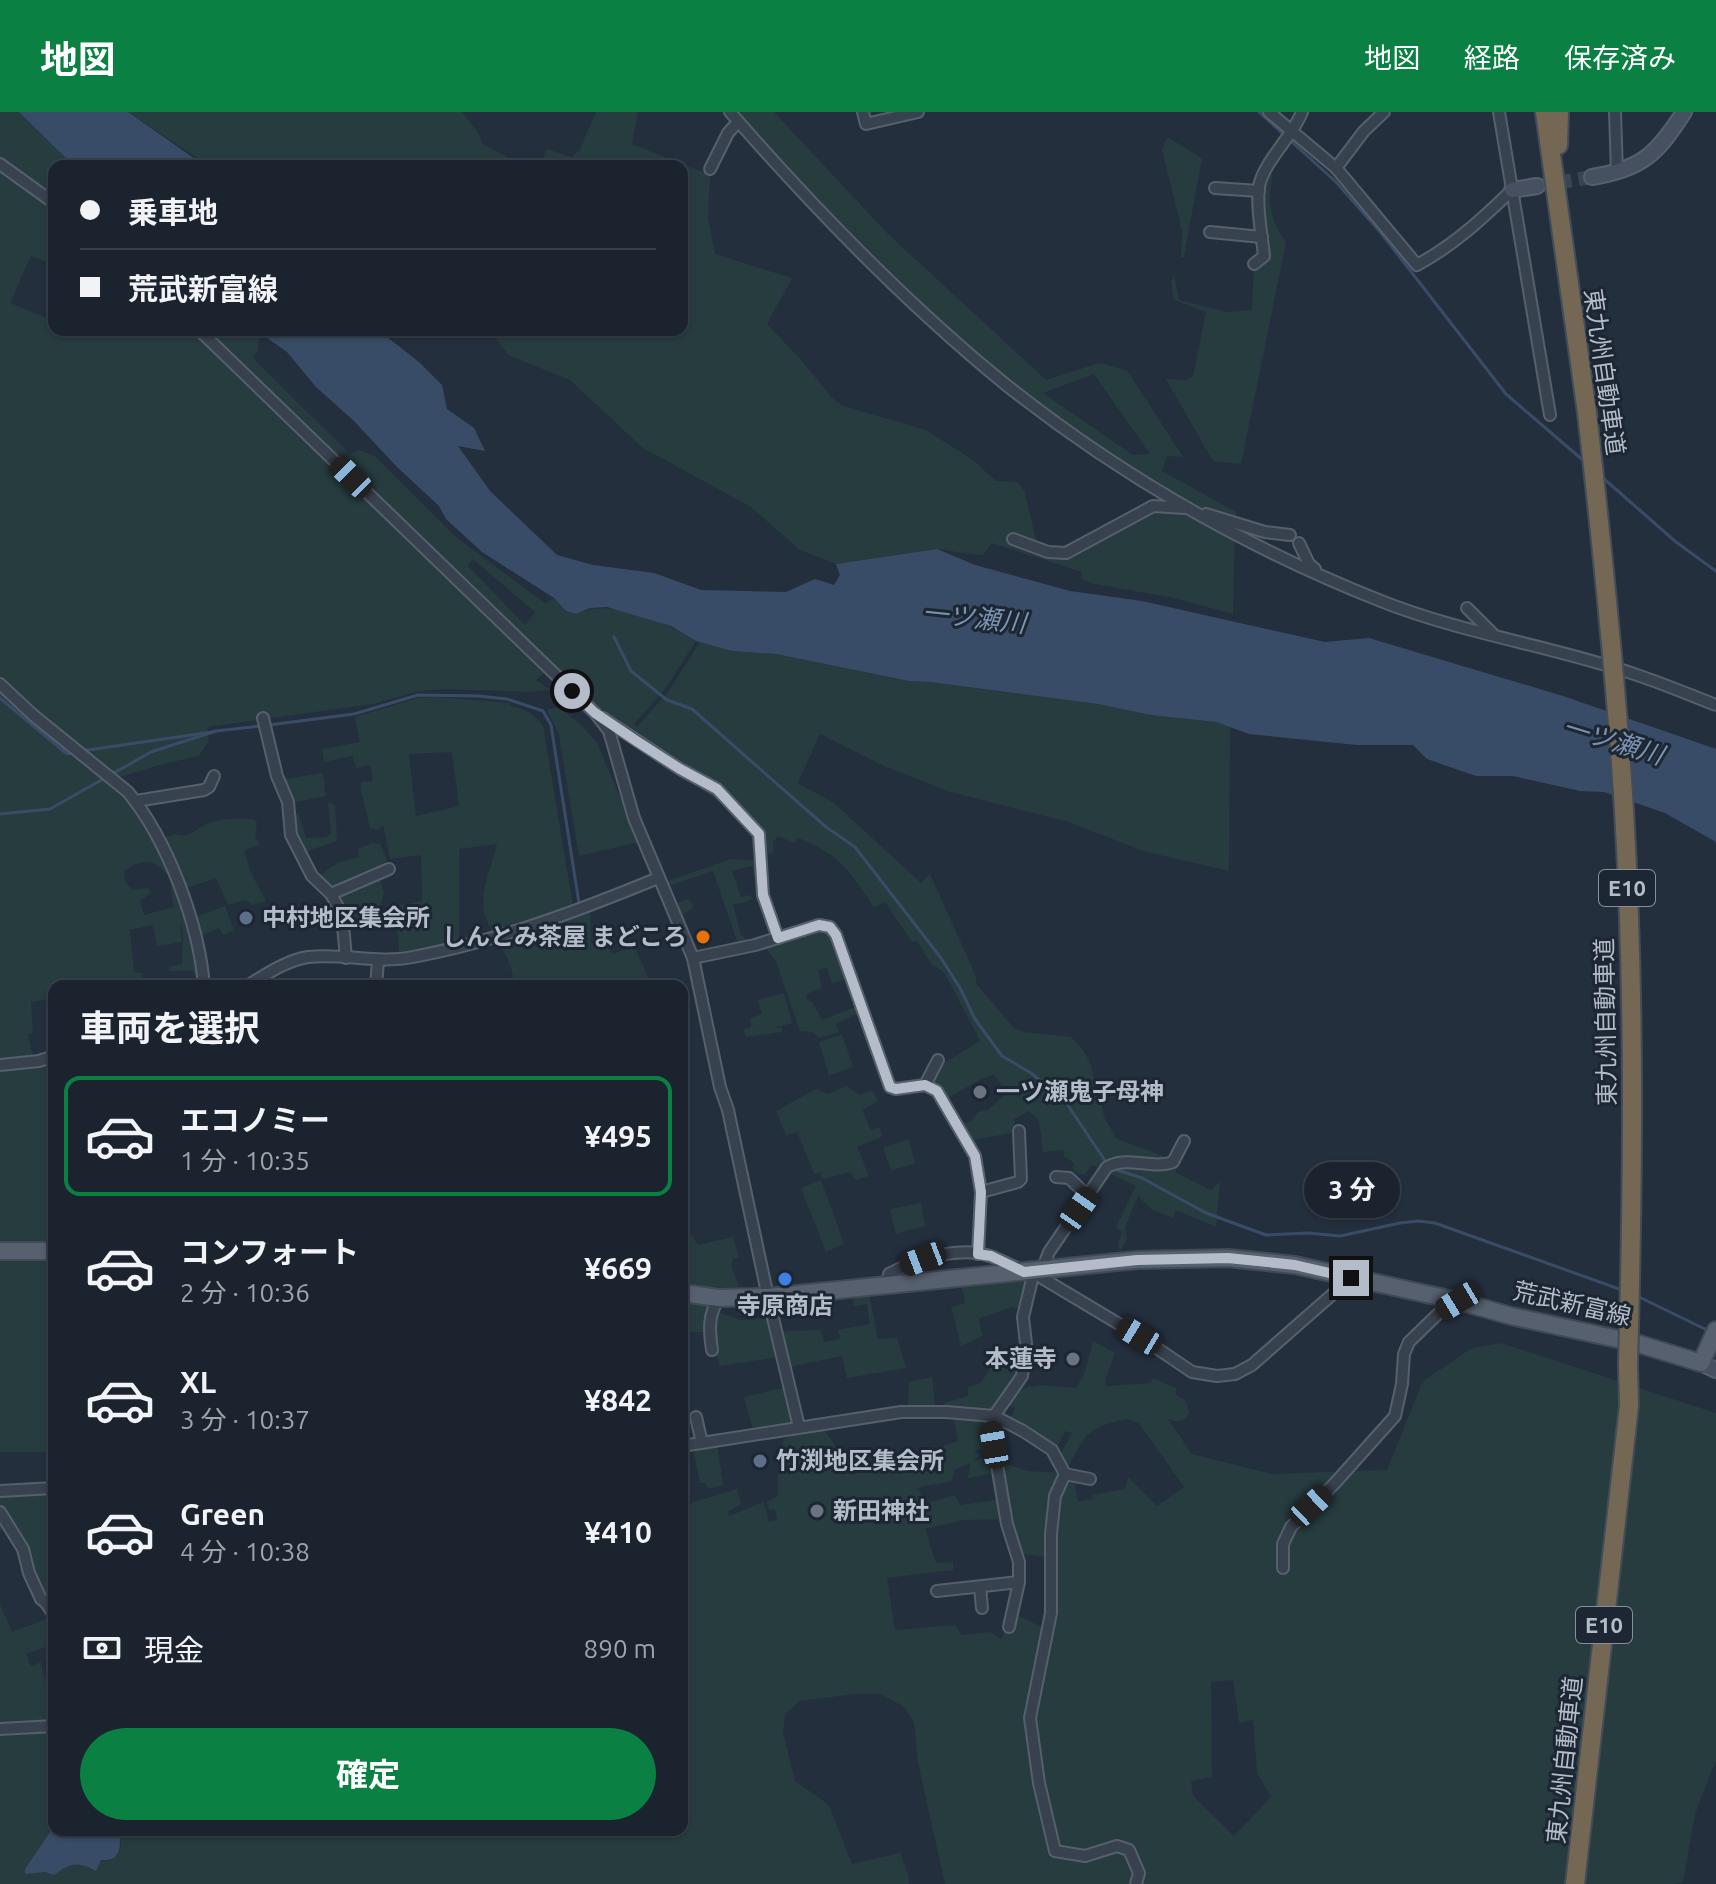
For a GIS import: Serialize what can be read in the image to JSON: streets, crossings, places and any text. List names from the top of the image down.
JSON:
{
  "streets": {
    "highway": ["東九州自動車道", "E10"],
    "main road": ["荒武新富線"]
  },
  "water": ["一ツ瀬川"],
  "places": [
    "中村地区集会所",
    "しんとみ茶屋 まどころ",
    "一ツ瀬鬼子母神",
    "寺原商店",
    "本蓮寺",
    "竹渕地区集会所",
    "新田神社"
  ],
  "page": {
    "header": "地図",
    "nav": ["地図", "経路", "保存済み"],
    "banner": ["乗車地", "荒武新富線"],
    "heading": "車両を選択",
    "list": [
      {
        "name": "エコノミー",
        "note": "1 分 · 10:35",
        "value": "¥495"
      },
      {
        "name": "コンフォート",
        "note": "2 分 · 10:36",
        "value": "¥669"
      },
      {
        "name": "XL",
        "note": "3 分 · 10:37",
        "value": "¥842"
      },
      {
        "name": "Green",
        "note": "4 分 · 10:38",
        "value": "¥410"
      }
    ],
    "bubble": "3 分",
    "pay": ["現金", "890 m"],
    "buttons": "確定"
  }
}
